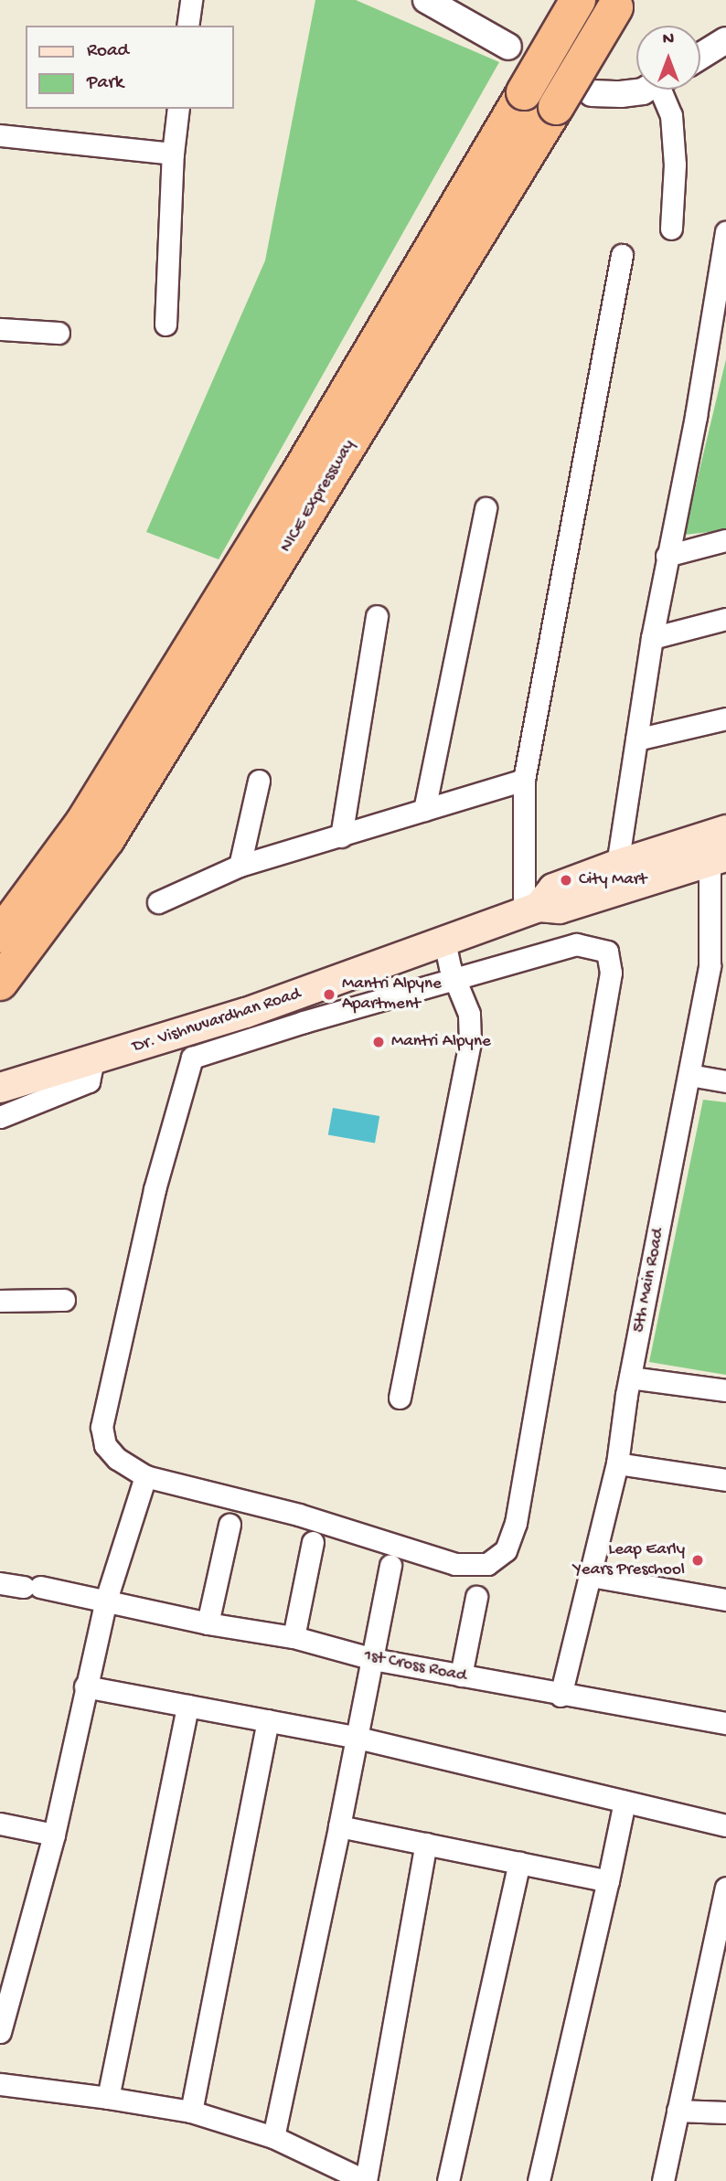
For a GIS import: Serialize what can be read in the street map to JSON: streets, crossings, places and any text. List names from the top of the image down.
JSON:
{
  "streets": {
    "highway": ["NICE Expressway"],
    "main road": ["Dr. Vishnuvardhan Road"],
    "street": ["5th Main Road", "1st Cross Road"]
  },
  "crossings": [
    ["Dr. Vishnuvardhan Road", "5th Main Road"],
    ["5th Main Road", "1st Cross Road"]
  ],
  "places": [
    "City Mart",
    "Mantri Alpyne Apartment",
    "Mantri Alpyne",
    "Leap Early Years Preschool"
  ],
  "legend": ["Road", "Park"],
  "north": "top"
}
